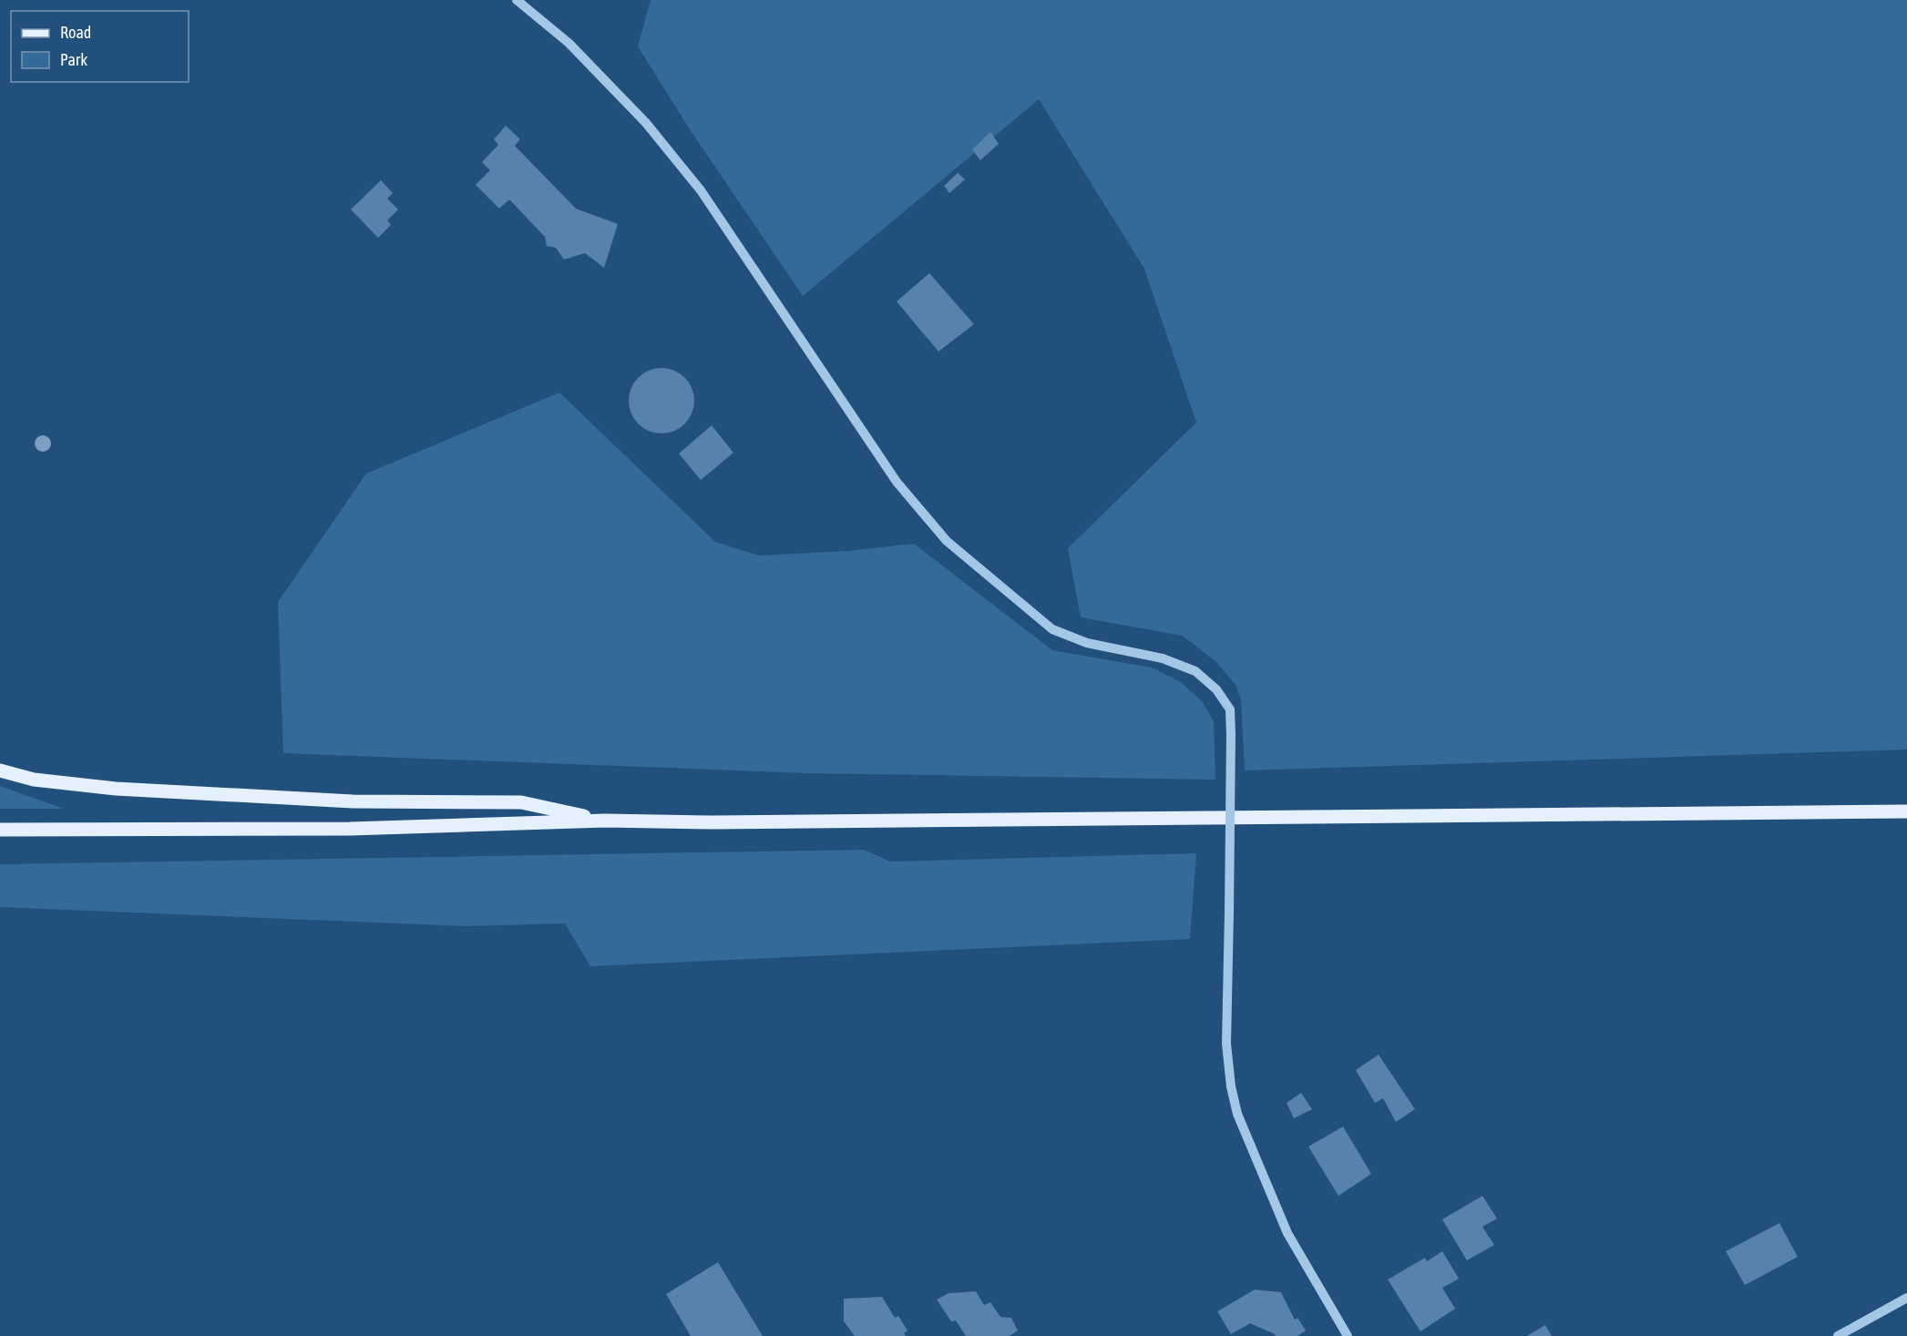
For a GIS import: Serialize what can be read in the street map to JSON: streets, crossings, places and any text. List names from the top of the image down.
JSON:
{
  "legend": ["Road", "Park"]
}
